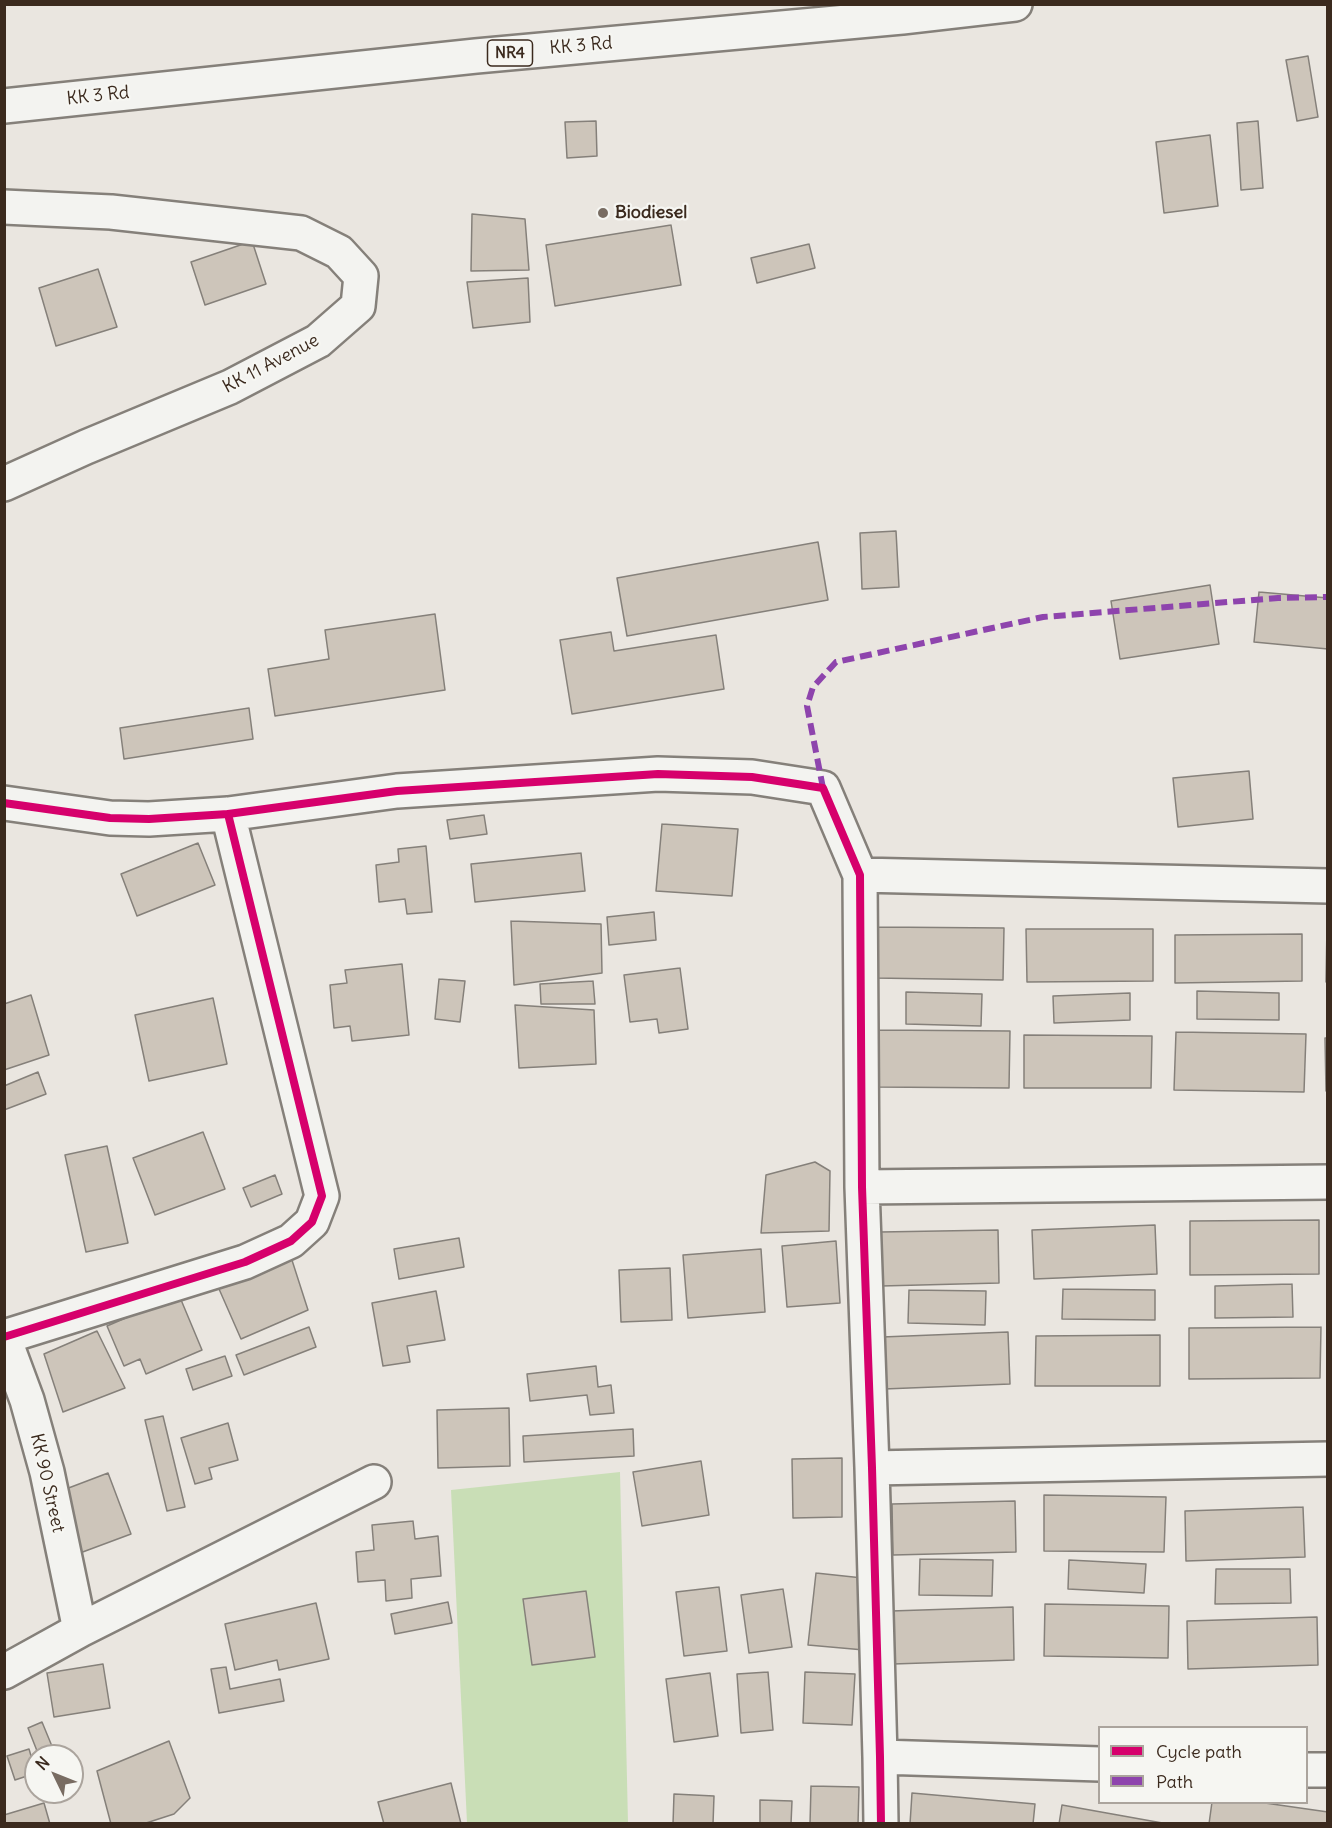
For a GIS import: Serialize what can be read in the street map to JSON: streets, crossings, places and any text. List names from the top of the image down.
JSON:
{
  "streets": {
    "main road": [
      "KK 3 Rd",
      "NR4",
      "KK 11 Avenue",
      "KK 90 Street"
    ]
  },
  "places": ["Biodiesel"],
  "legend": ["Cycle path", "Path"],
  "north": "top left"
}
